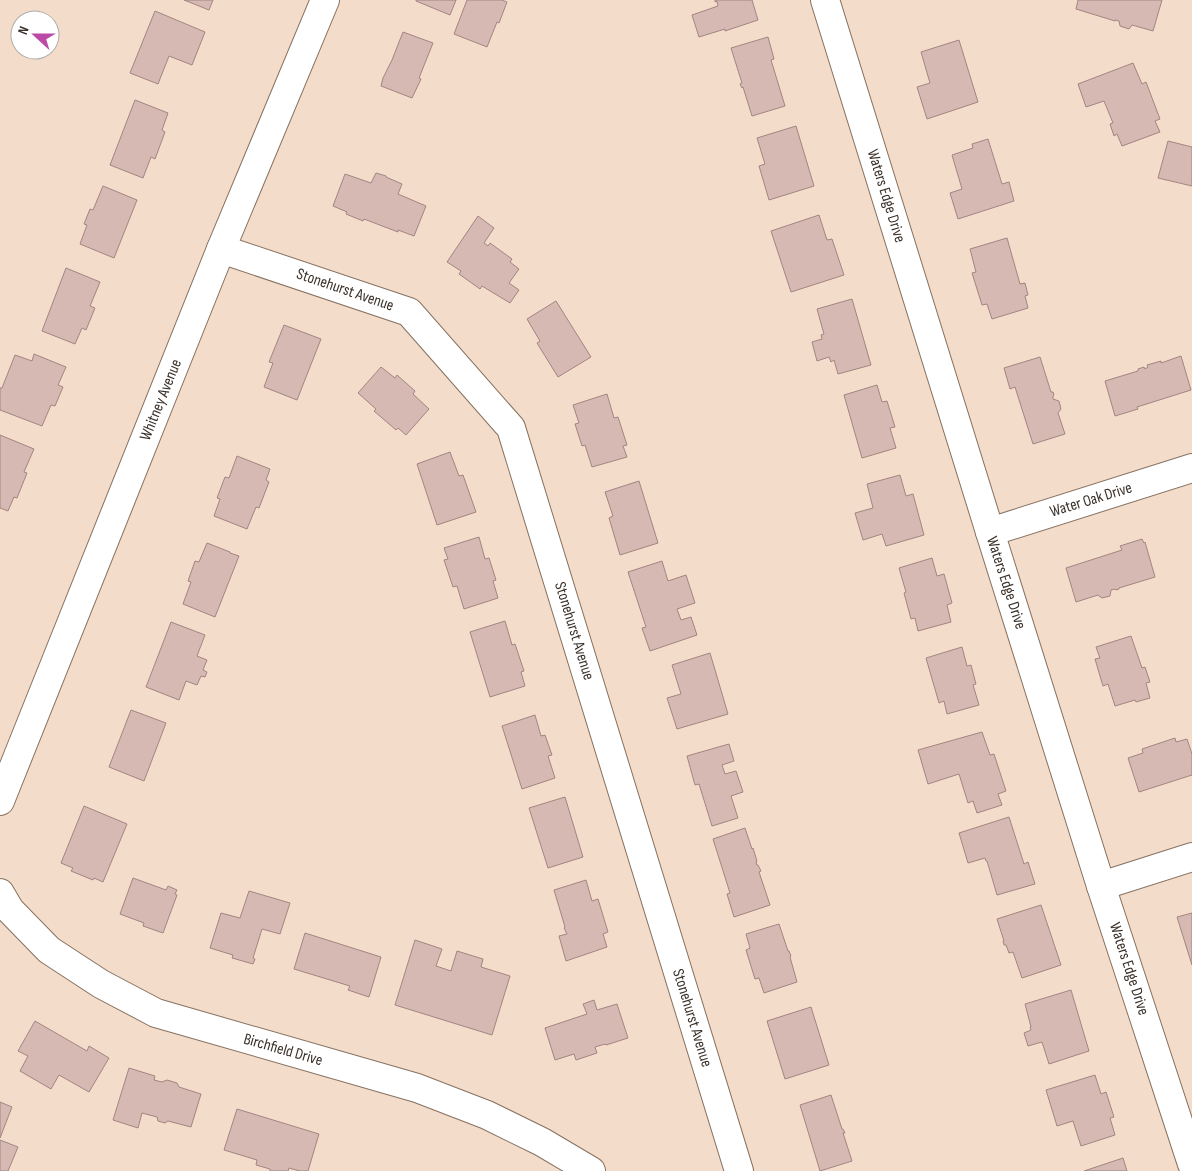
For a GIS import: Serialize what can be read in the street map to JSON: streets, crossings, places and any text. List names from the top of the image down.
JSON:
{
  "streets": {
    "street": [
      "Waters Edge Drive",
      "Stonehurst Avenue",
      "Whitney Avenue",
      "Water Oak Drive",
      "Birchfield Drive"
    ]
  },
  "crossings": [
    ["Waters Edge Drive", "Water Oak Drive"],
    ["Stonehurst Avenue", "Whitney Avenue"]
  ],
  "north": "left"
}
